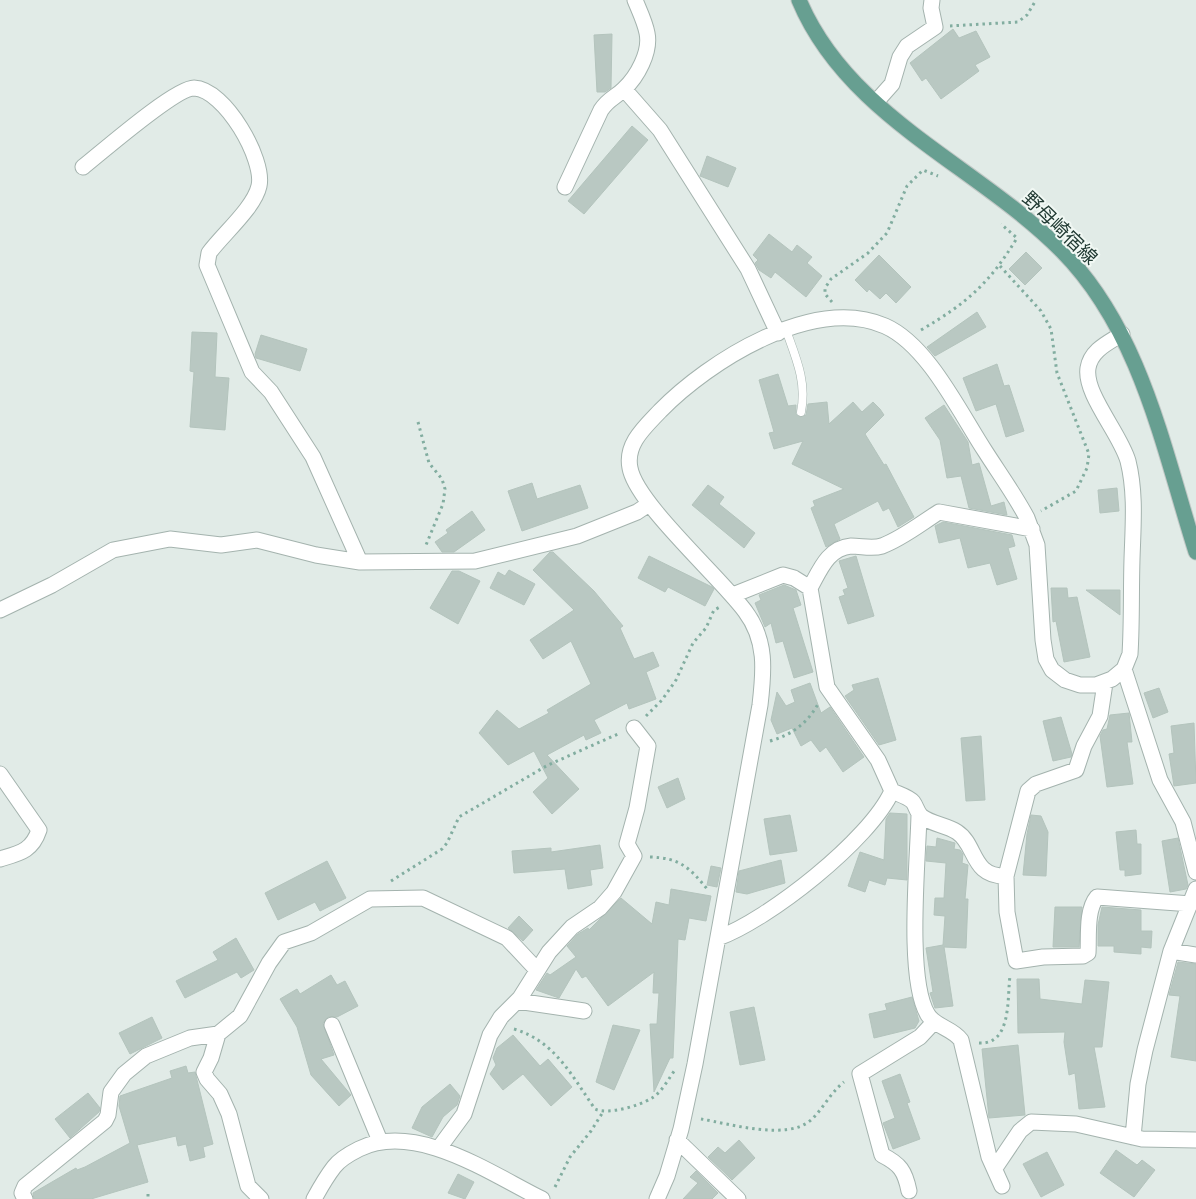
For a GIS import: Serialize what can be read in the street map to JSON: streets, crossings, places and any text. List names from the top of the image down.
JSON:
{
  "streets": {
    "main road": ["野母崎宿線"]
  }
}
